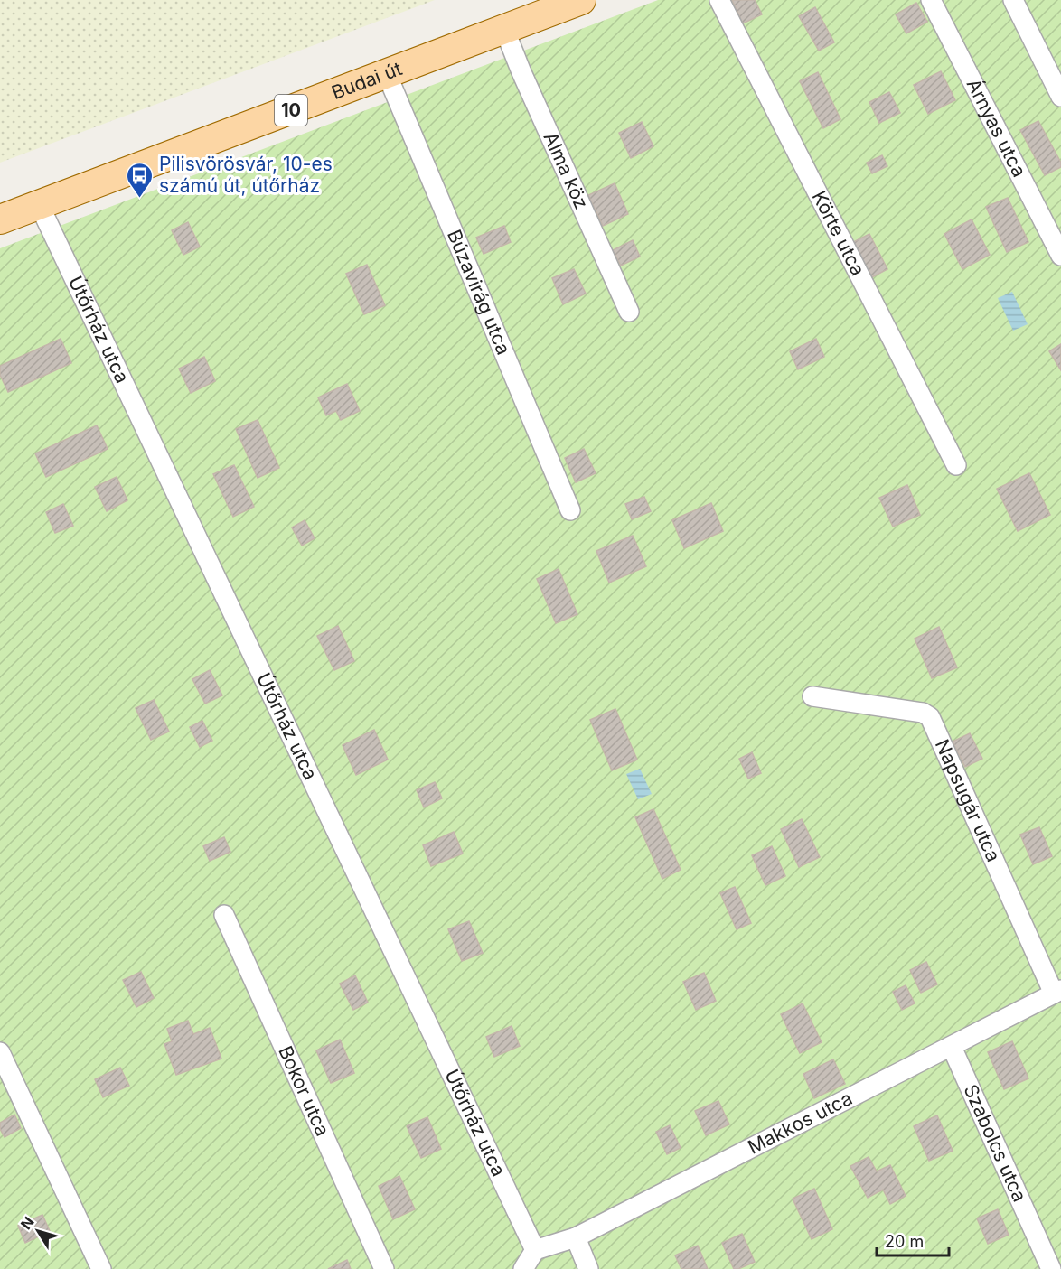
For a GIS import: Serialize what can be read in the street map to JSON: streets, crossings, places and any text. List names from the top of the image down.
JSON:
{
  "streets": {
    "main road": ["Budai út", "10"],
    "street": [
      "Árnyas utca",
      "Alma köz",
      "Körte utca",
      "Búzavirág utca",
      "Útőrház utca",
      "Napsugár utca",
      "Bokor utca",
      "Makkos utca",
      "Szabolcs utca"
    ]
  },
  "crossings": [
    ["Budai út", "Alma köz"],
    ["Budai út", "Búzavirág utca"],
    ["Budai út", "Útőrház utca"],
    ["Útőrház utca", "Makkos utca"],
    ["Napsugár utca", "Makkos utca"],
    ["Makkos utca", "Szabolcs utca"]
  ],
  "places": {
    "bus stop": ["Pilisvörösvár, 10-es számú út, útőrház"]
  },
  "scale_bar": "20 m",
  "north": "top left"
}
